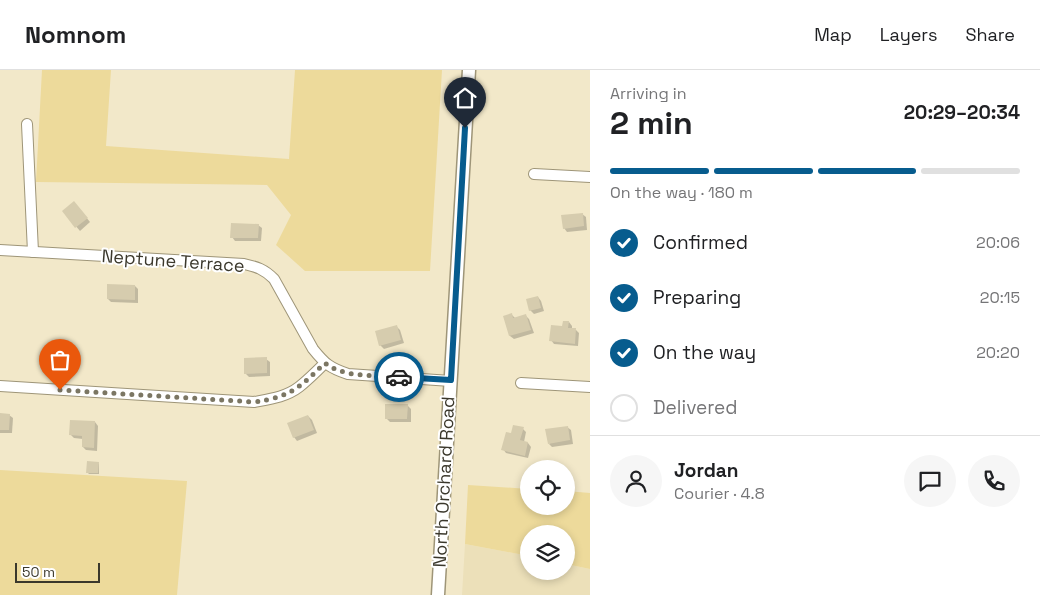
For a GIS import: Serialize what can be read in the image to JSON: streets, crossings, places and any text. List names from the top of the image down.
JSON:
{
  "streets": {
    "street": ["Neptune Terrace", "North Orchard Road"]
  },
  "scale_bar": "50 m",
  "page": {
    "header": "Nomnom",
    "nav": ["Map", "Layers", "Share"],
    "heading": ["2 min", "Arriving in", "20:29–20:34"],
    "panel": ["Jordan", "Courier · 4.8"],
    "bar": "On the way · 180 m",
    "list": [
      ["Confirmed", "20:06"],
      ["Preparing", "20:15"],
      ["On the way", "20:20"],
      "Delivered"
    ],
    "scale": "50 m"
  }
}
